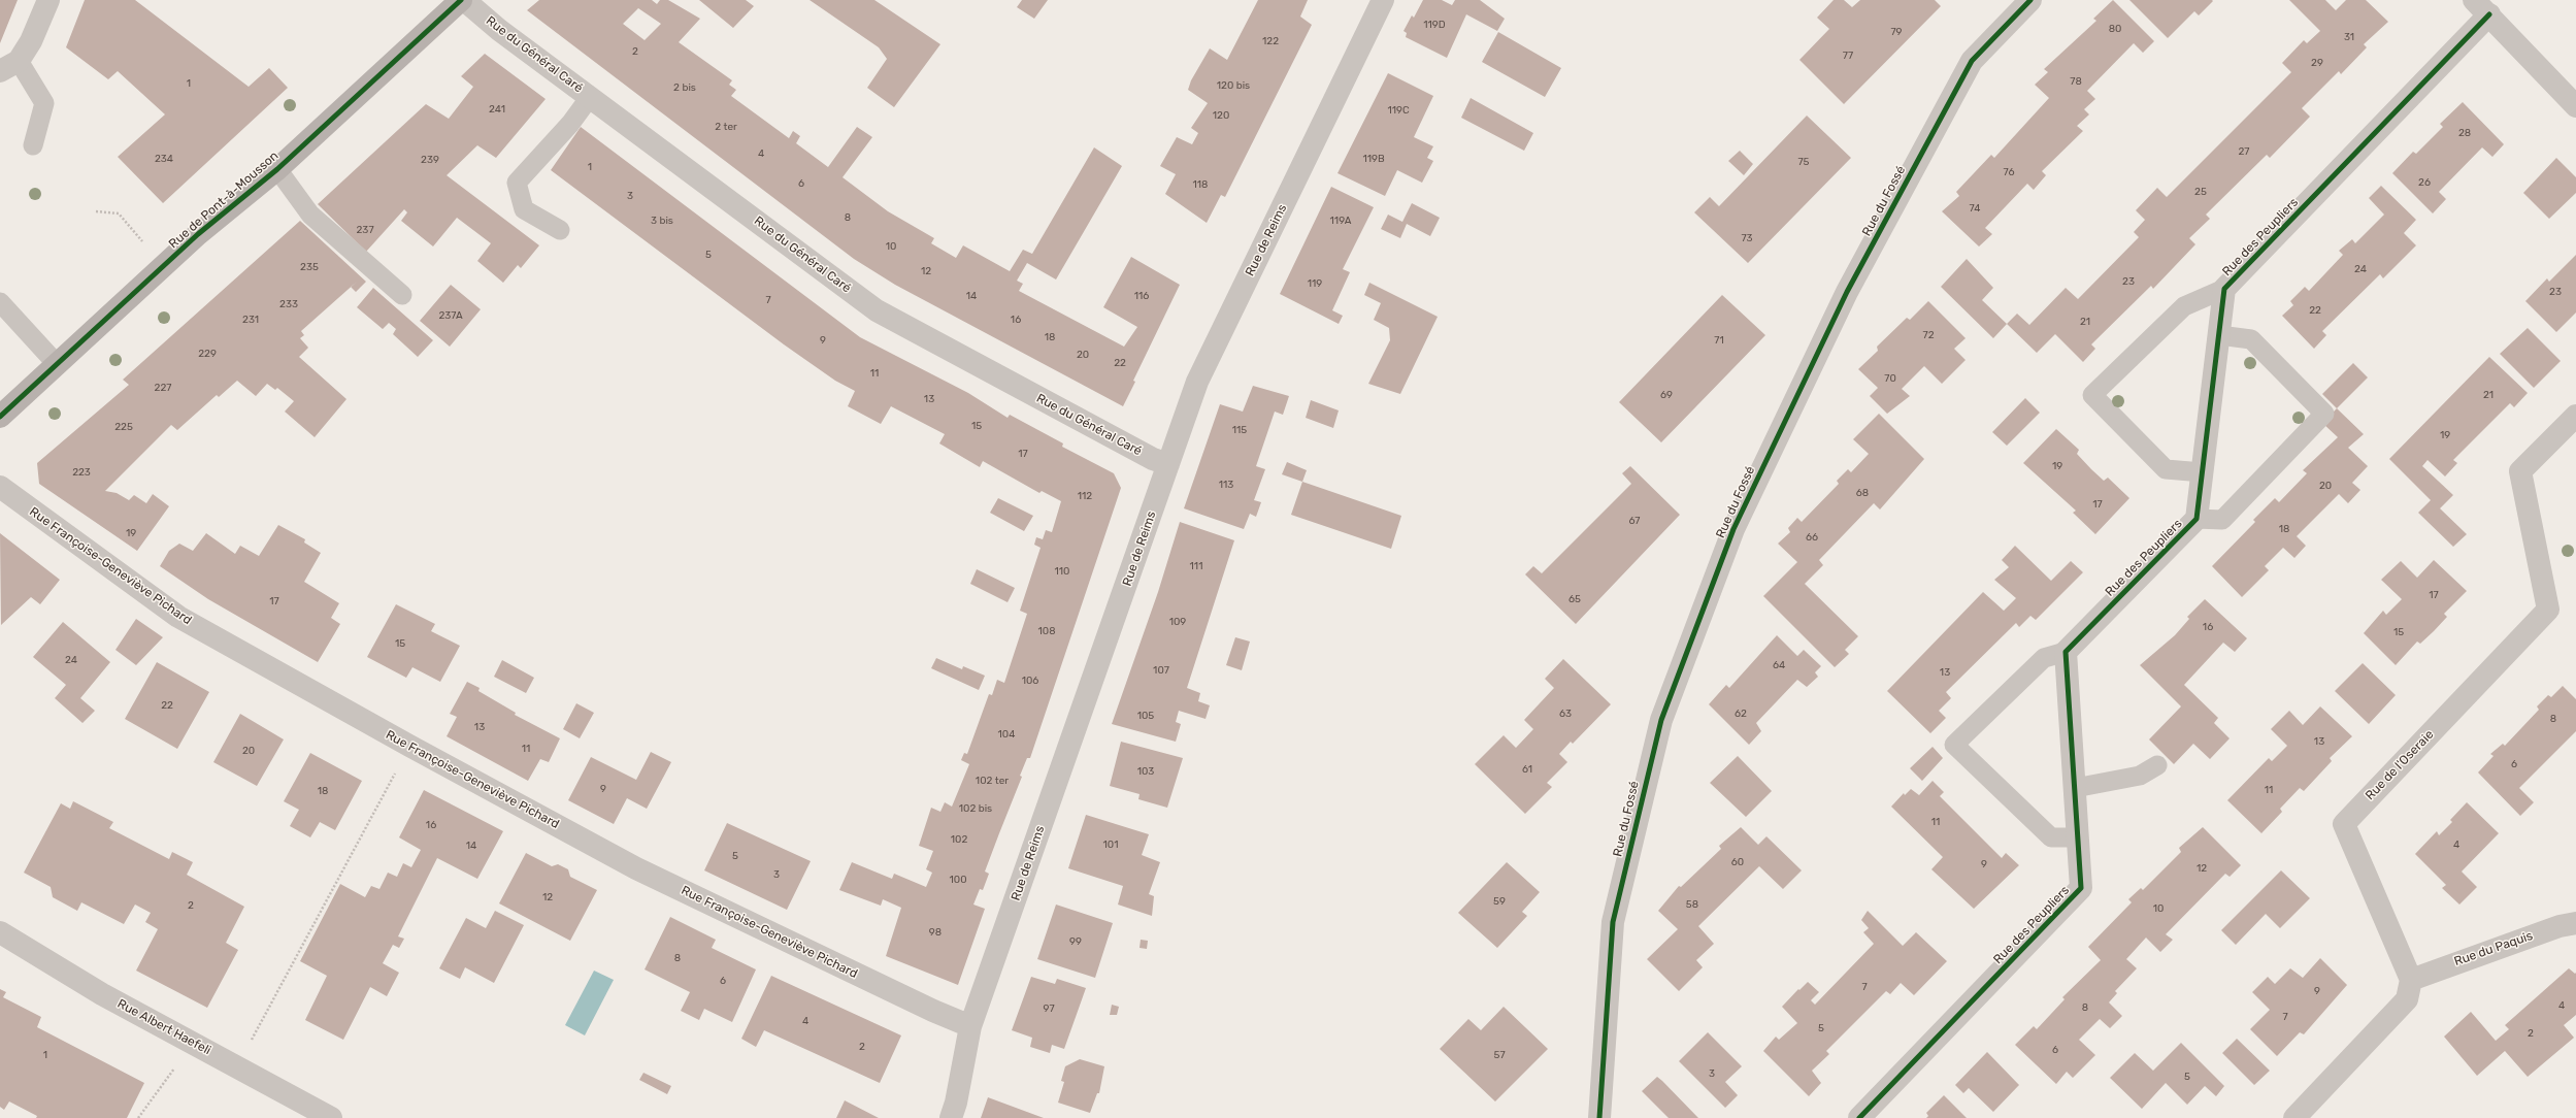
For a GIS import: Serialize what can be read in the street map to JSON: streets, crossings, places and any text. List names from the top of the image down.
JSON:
{
  "streets": {
    "main road": ["Rue de Pont-à-Mousson"],
    "street": [
      "Rue du Général Caré",
      "Rue du Fossé",
      "Rue des Peupliers",
      "Rue de Reims",
      "Rue Françoise-Geneviève Pichard",
      "Rue de l'Oseraie",
      "Rue du Paquis",
      "Rue Albert Haefeli"
    ]
  },
  "crossings": [
    ["Rue du Général Caré", "Rue de Pont-à-Mousson"],
    ["Rue du Général Caré", "Rue de Reims"],
    ["Rue de Reims", "Rue Françoise-Geneviève Pichard"],
    ["Rue de l'Oseraie", "Rue du Paquis"]
  ],
  "house_numbers": [
    "119D",
    "80",
    "79",
    "31",
    "122",
    "2",
    "77",
    "29",
    "78",
    "1",
    "120 bis",
    "2 bis",
    "241",
    "119C",
    "120",
    "2 ter",
    "28",
    "27",
    "4",
    "234",
    "119B",
    "239",
    "75",
    "1",
    "76",
    "26",
    "6",
    "118",
    "25",
    "3",
    "74",
    "8",
    "3 bis",
    "119A",
    "237",
    "73",
    "10",
    "5",
    "235",
    "24",
    "12",
    "23",
    "119",
    "23",
    "14",
    "116",
    "7",
    "233",
    "22",
    "237A",
    "231",
    "16",
    "21",
    "72",
    "18",
    "9",
    "71",
    "229",
    "20",
    "22",
    "11",
    "70",
    "227",
    "69",
    "21",
    "13",
    "15",
    "225",
    "115",
    "19",
    "17",
    "19",
    "223",
    "113",
    "20",
    "68",
    "112",
    "17",
    "67",
    "18",
    "19",
    "66",
    "111",
    "110",
    "17",
    "65",
    "17",
    "109",
    "16",
    "108",
    "15",
    "15",
    "24",
    "64",
    "107",
    "13",
    "106",
    "22",
    "63",
    "62",
    "105",
    "8",
    "13",
    "104",
    "13",
    "11",
    "20",
    "6",
    "61",
    "103",
    "102 ter",
    "9",
    "11",
    "18",
    "102 bis",
    "11",
    "16",
    "102",
    "101",
    "4",
    "14",
    "5",
    "60",
    "9",
    "12",
    "3",
    "100",
    "12",
    "59",
    "58",
    "2",
    "10",
    "98",
    "99",
    "8",
    "6",
    "7",
    "9",
    "4",
    "8",
    "97",
    "7",
    "4",
    "5",
    "2",
    "2",
    "6",
    "1",
    "57",
    "3",
    "5"
  ]
}
